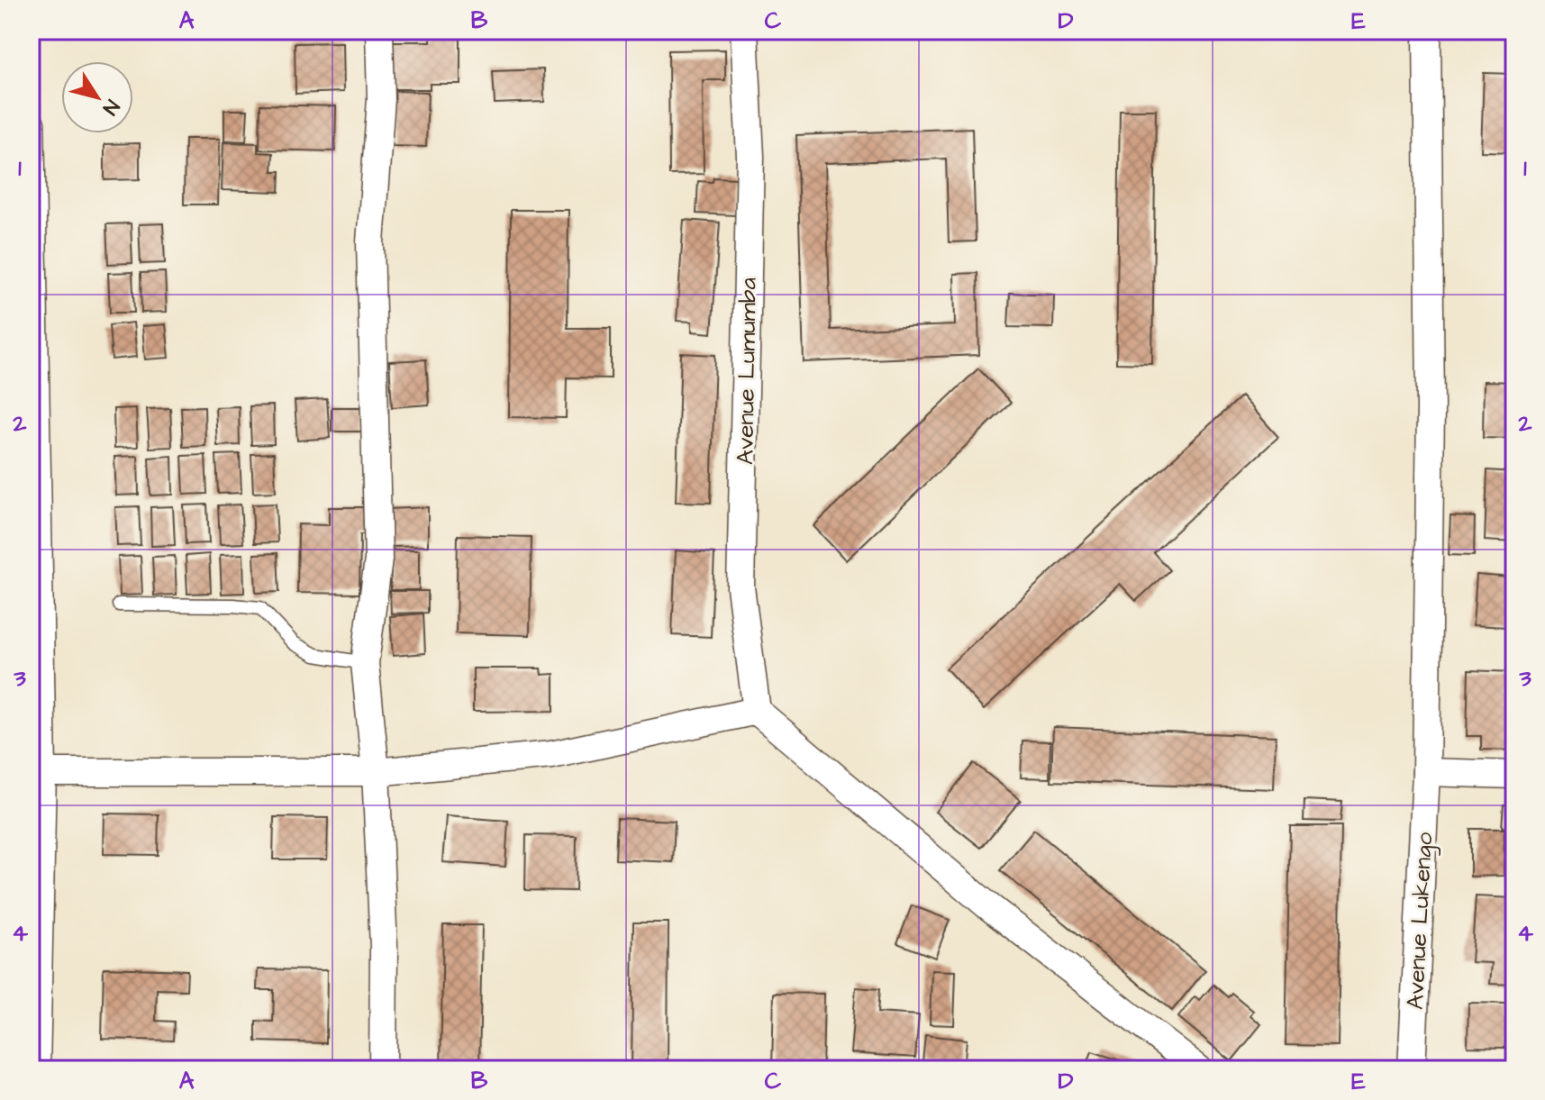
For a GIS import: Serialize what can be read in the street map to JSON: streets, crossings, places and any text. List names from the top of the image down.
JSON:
{
  "streets": {
    "street": ["Avenue Lumumba", "Avenue Lukengo"]
  },
  "north": "bottom right",
  "grid": {
    "columns": [
      "A",
      "B",
      "C",
      "D",
      "E"
    ],
    "rows": [
      "1",
      "2",
      "3",
      "4"
    ]
  }
}
